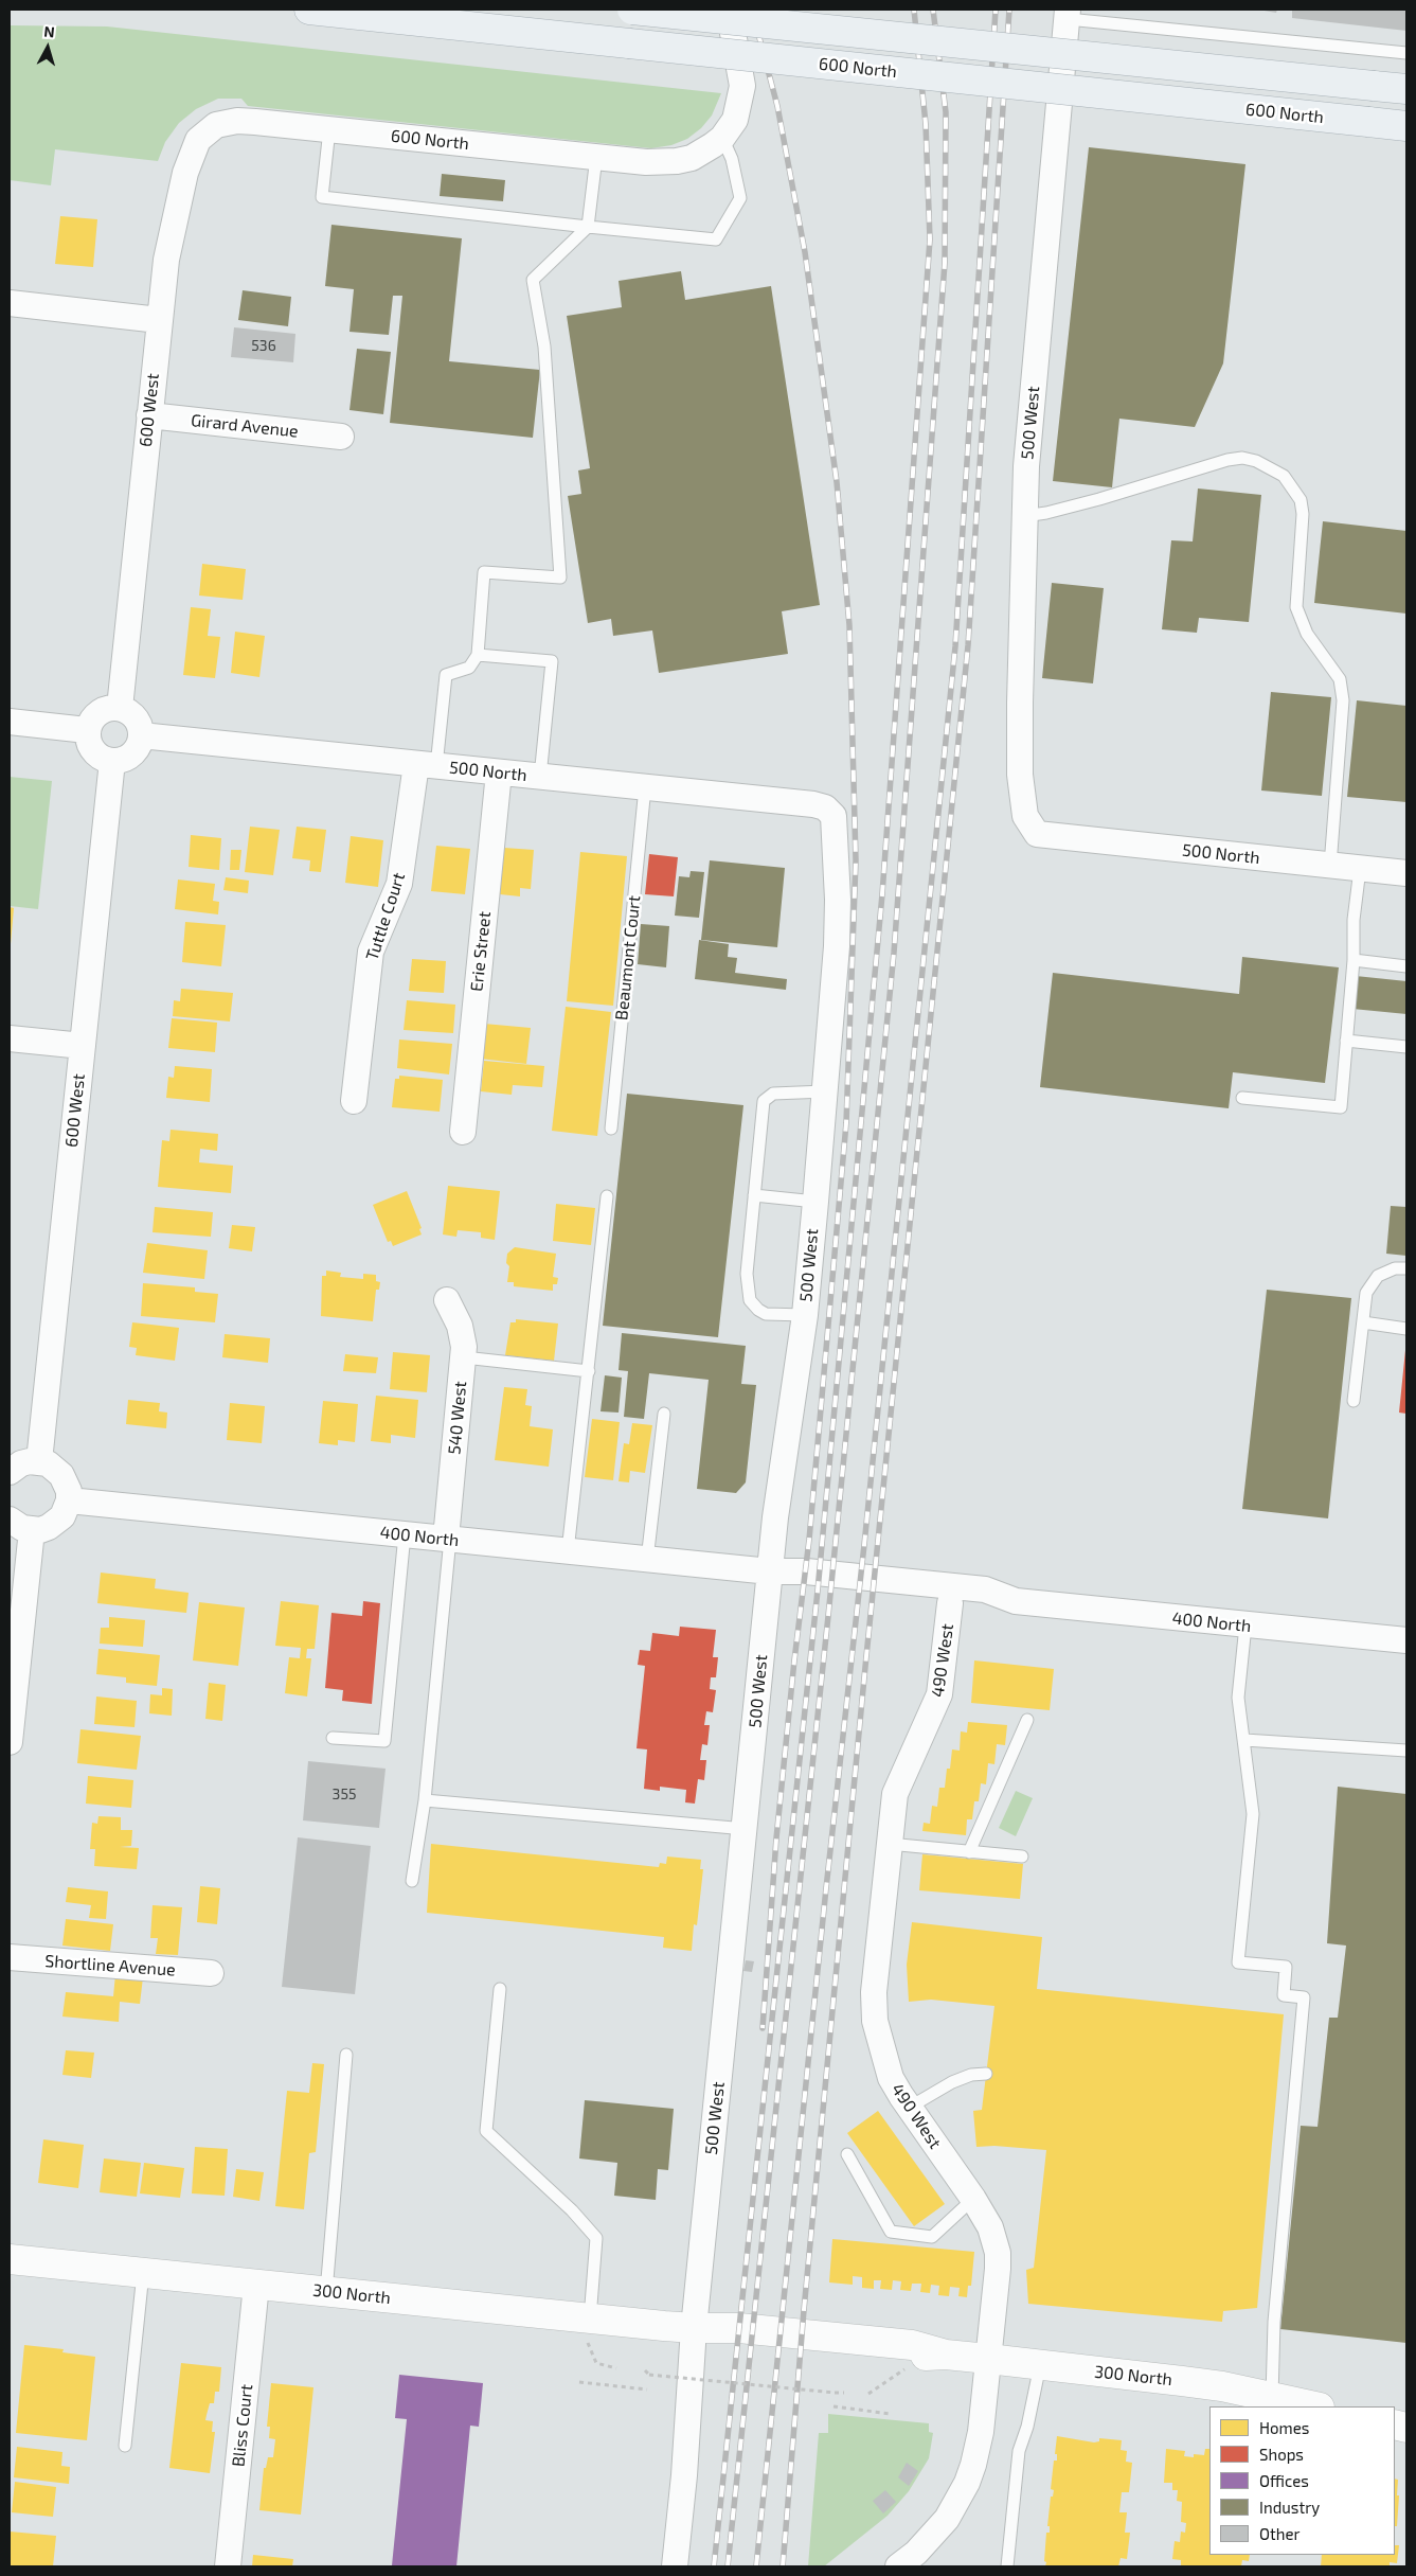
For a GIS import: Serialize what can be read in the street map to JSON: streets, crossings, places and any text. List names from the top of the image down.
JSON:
{
  "streets": {
    "main road": ["600 North"],
    "street": [
      "600 West",
      "500 West",
      "Girard Avenue",
      "500 North",
      "Tuttle Court",
      "Erie Street",
      "540 West",
      "400 North",
      "490 West",
      "Shortline Avenue",
      "300 North",
      "Bliss Court"
    ],
    "lane": ["Beaumont Court"]
  },
  "crossings": [
    ["600 North", "600 West"],
    ["600 West", "Girard Avenue"],
    ["600 West", "500 North"],
    ["500 West", "500 North"],
    ["500 West", "400 North"],
    ["500 West", "300 North"],
    ["500 North", "Tuttle Court"],
    ["500 North", "Erie Street"],
    ["500 North", "Beaumont Court"],
    ["540 West", "400 North"],
    ["400 North", "490 West"],
    ["490 West", "300 North"],
    ["300 North", "Bliss Court"]
  ],
  "house_numbers": ["536", "355"],
  "legend": [
    "Homes",
    "Shops",
    "Offices",
    "Industry",
    "Other"
  ],
  "north": "top"
}
